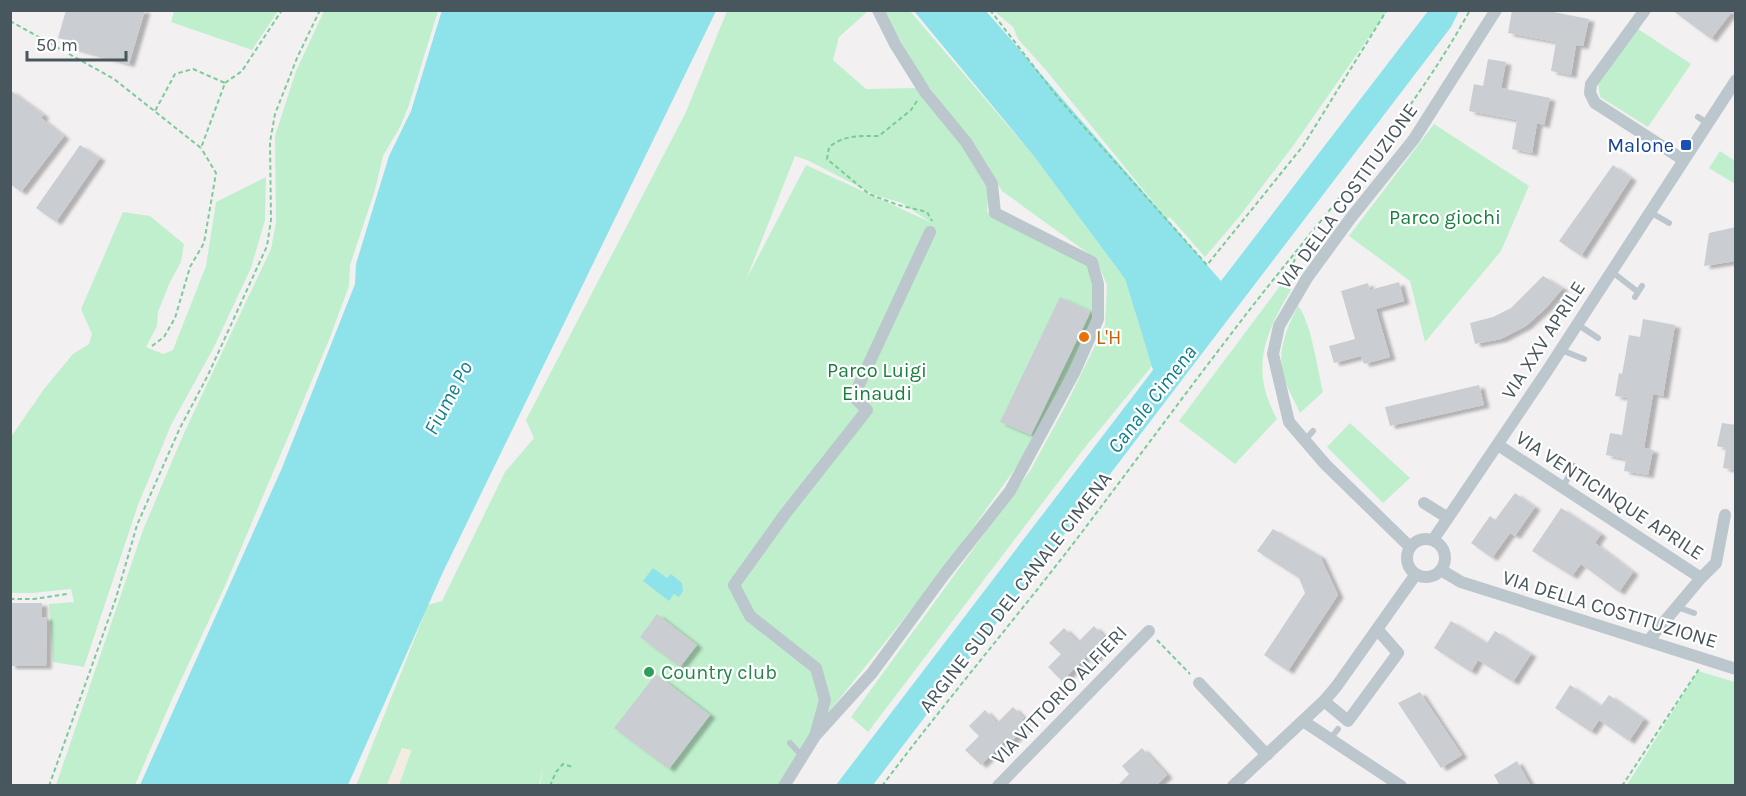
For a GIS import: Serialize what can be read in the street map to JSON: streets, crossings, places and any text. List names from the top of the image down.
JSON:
{
  "streets": {
    "street": [
      "VIA DELLA COSTITUZIONE",
      "VIA XXV APRILE",
      "VIA VENTICINQUE APRILE",
      "VIA VITTORIO ALFIERI"
    ],
    "path": ["ARGINE SUD DEL CANALE CIMENA"]
  },
  "crossings": [
    ["VIA DELLA COSTITUZIONE", "VIA XXV APRILE"],
    ["VIA DELLA COSTITUZIONE", "VIA VENTICINQUE APRILE"],
    ["VIA XXV APRILE", "VIA VENTICINQUE APRILE"]
  ],
  "water": ["Fiume Po", "Canale Cimena"],
  "parks": ["Parco giochi", "Parco Luigi Einaudi"],
  "places": {
    "transit": ["Malone"],
    "other": ["L'H", "Country club"]
  },
  "scale_bar": "50 m"
}
